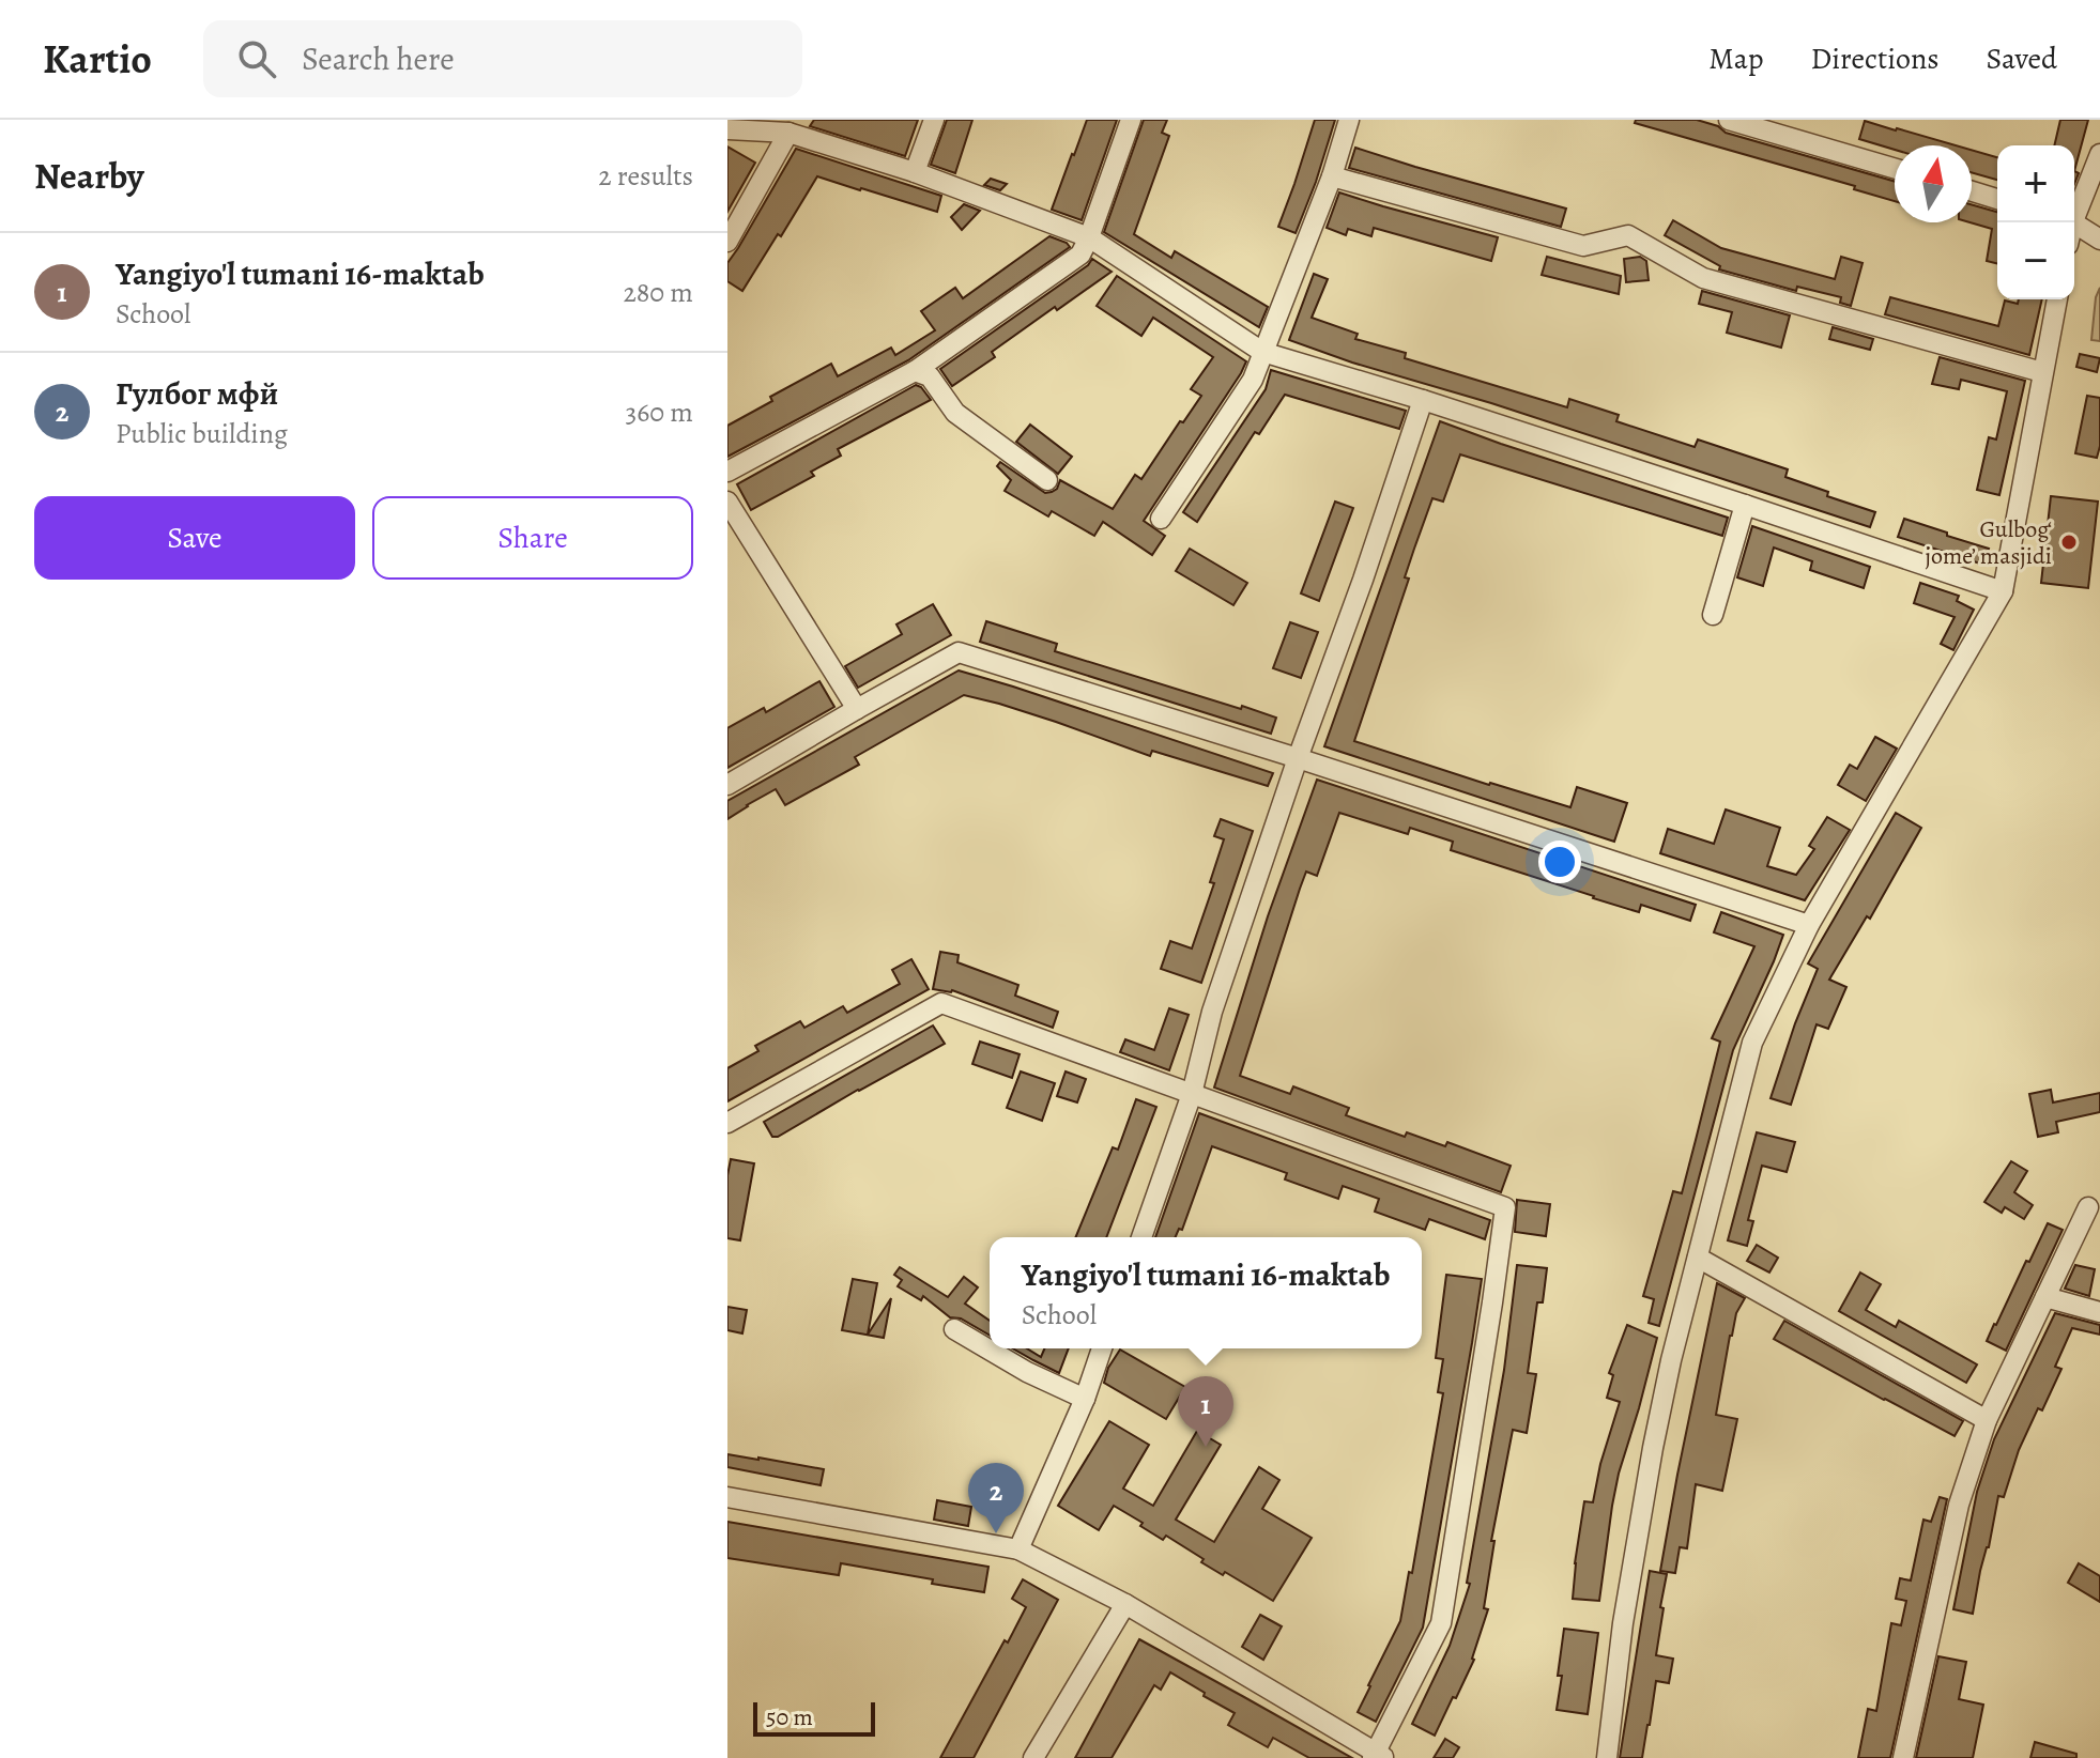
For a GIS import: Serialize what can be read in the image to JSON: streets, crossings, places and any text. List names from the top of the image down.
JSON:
{
  "places": ["Gulbog‘ jome’ masjidi"],
  "scale_bar": "50 m",
  "north": "top",
  "page": {
    "header": "Kartio",
    "search": "Search here",
    "nav": ["Map", "Directions", "Saved"],
    "heading": ["Nearby", "2 results"],
    "map_buttons": ["+", "−"],
    "list": [
      {
        "mark": "1",
        "name": "Yangiyo'l tumani 16-maktab",
        "note": "School",
        "value": "280 m"
      },
      {
        "mark": "2",
        "name": "Гулбог мфй",
        "note": "Public building",
        "value": "360 m"
      }
    ],
    "buttons": ["Save", "Share"],
    "popup": ["Yangiyo'l tumani 16-maktab", "School"],
    "pins": ["1", "2"],
    "scale": "50 m"
  }
}
